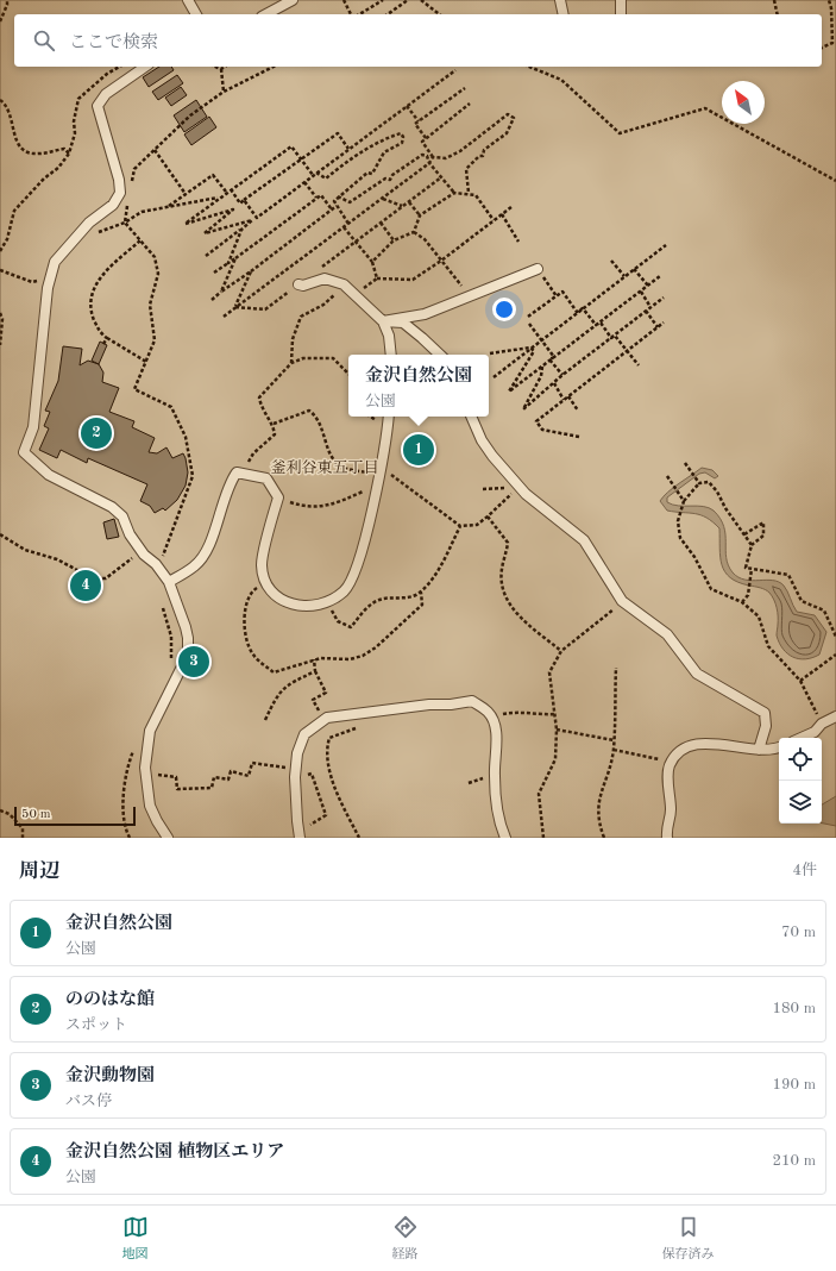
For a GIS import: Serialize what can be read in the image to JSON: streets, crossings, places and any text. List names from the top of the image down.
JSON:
{
  "districts": ["釜利谷東五丁目"],
  "scale_bar": "50 m",
  "north": "top left",
  "page": {
    "search": "ここで検索",
    "popup": ["金沢自然公園", "公園"],
    "pins": [
      "2",
      "1",
      "4",
      "3"
    ],
    "scale": "50 m",
    "heading": ["周辺", "4件"],
    "list": [
      {
        "mark": "1",
        "name": "金沢自然公園",
        "note": "公園",
        "value": "70 m"
      },
      {
        "mark": "2",
        "name": "ののはな館",
        "note": "スポット",
        "value": "180 m"
      },
      {
        "mark": "3",
        "name": "金沢動物園",
        "note": "バス停",
        "value": "190 m"
      },
      {
        "mark": "4",
        "name": "金沢自然公園 植物区エリア",
        "note": "公園",
        "value": "210 m"
      }
    ],
    "nav": ["地図", "経路", "保存済み"]
  }
}
